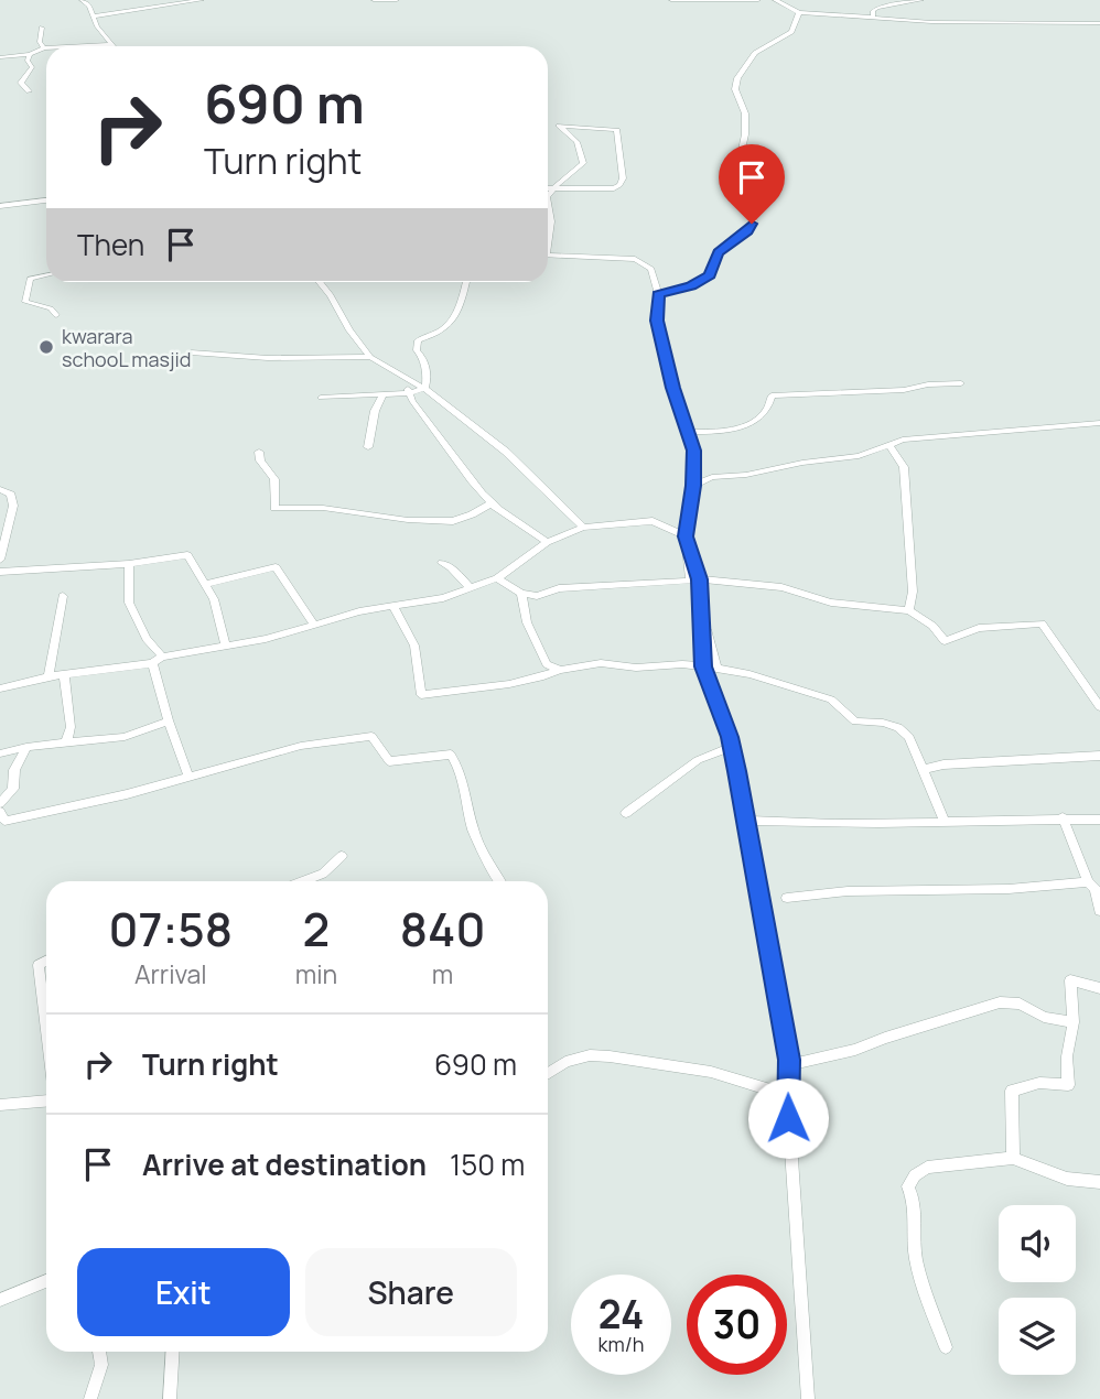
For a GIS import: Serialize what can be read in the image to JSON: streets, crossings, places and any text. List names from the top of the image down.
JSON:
{
  "places": ["kwarara schooL masjid"],
  "page": {
    "turn": ["690 m", "Turn right"],
    "then": "Then",
    "eta": [
      "07:58",
      "Arrival",
      "2",
      "min",
      "840",
      "m"
    ],
    "list": [
      {
        "name": "Turn right",
        "value": "690 m"
      },
      {
        "name": "Arrive at destination",
        "value": "150 m"
      }
    ],
    "buttons": ["Exit", "Share"],
    "speed": "24 km/h",
    "limit": "30"
  }
}
